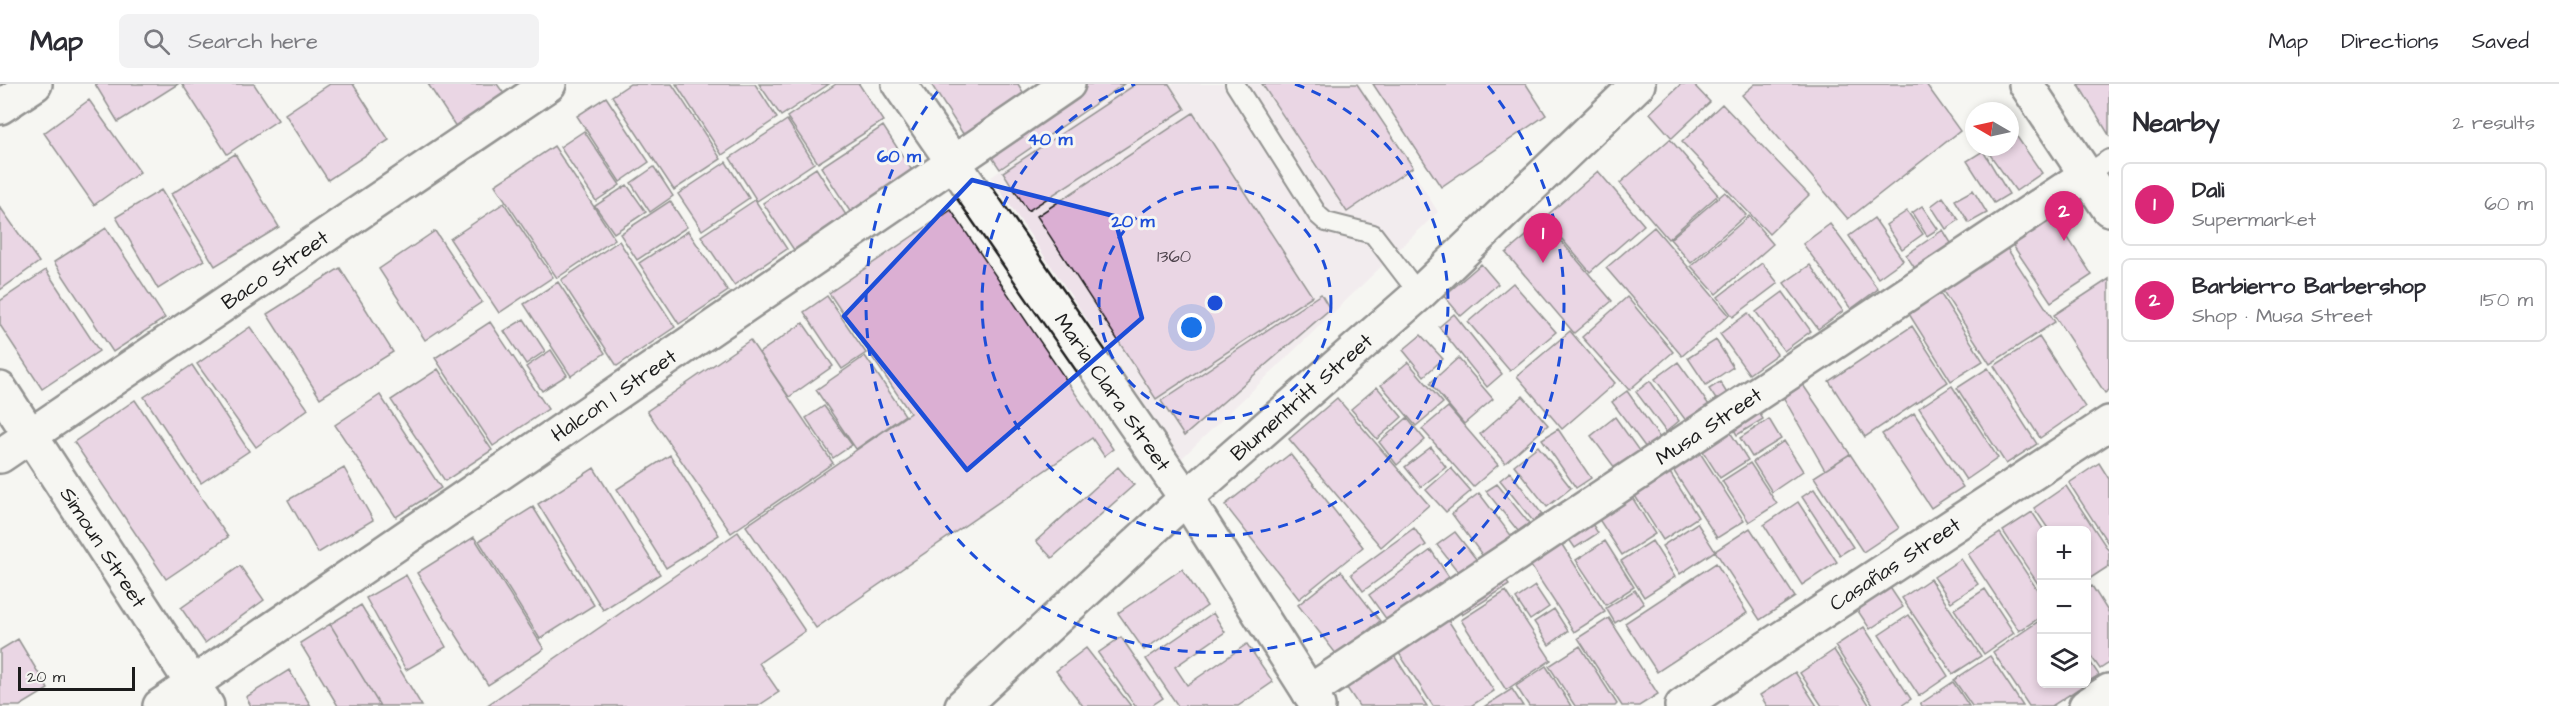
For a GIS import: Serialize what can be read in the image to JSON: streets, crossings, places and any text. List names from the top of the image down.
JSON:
{
  "streets": {
    "street": [
      "Baco Street",
      "Maria Clara Street",
      "Halcon 1 Street",
      "Blumentritt Street",
      "Musa Street",
      "Simoun Street",
      "Casañas Street"
    ]
  },
  "crossings": [
    ["Baco Street", "Simoun Street"],
    ["Maria Clara Street", "Halcon 1 Street"],
    ["Maria Clara Street", "Blumentritt Street"],
    ["Maria Clara Street", "Musa Street"],
    ["Halcon 1 Street", "Simoun Street"]
  ],
  "house_numbers": ["1360"],
  "scale_bar": "20 m",
  "north": "left",
  "page": {
    "header": "Map",
    "search": "Search here",
    "nav": ["Map", "Directions", "Saved"],
    "heading": ["Nearby", "2 results"],
    "list": [
      {
        "mark": "1",
        "name": "Dali",
        "note": "Supermarket",
        "value": "60 m"
      },
      {
        "mark": "2",
        "name": "Barbierro Barbershop",
        "note": "Shop · Musa Street",
        "value": "150 m"
      }
    ],
    "pins": ["2", "1"],
    "map_buttons": ["+", "−"],
    "scale": "20 m"
  },
  "rings": ["40 m", "60 m", "20 m"]
}
